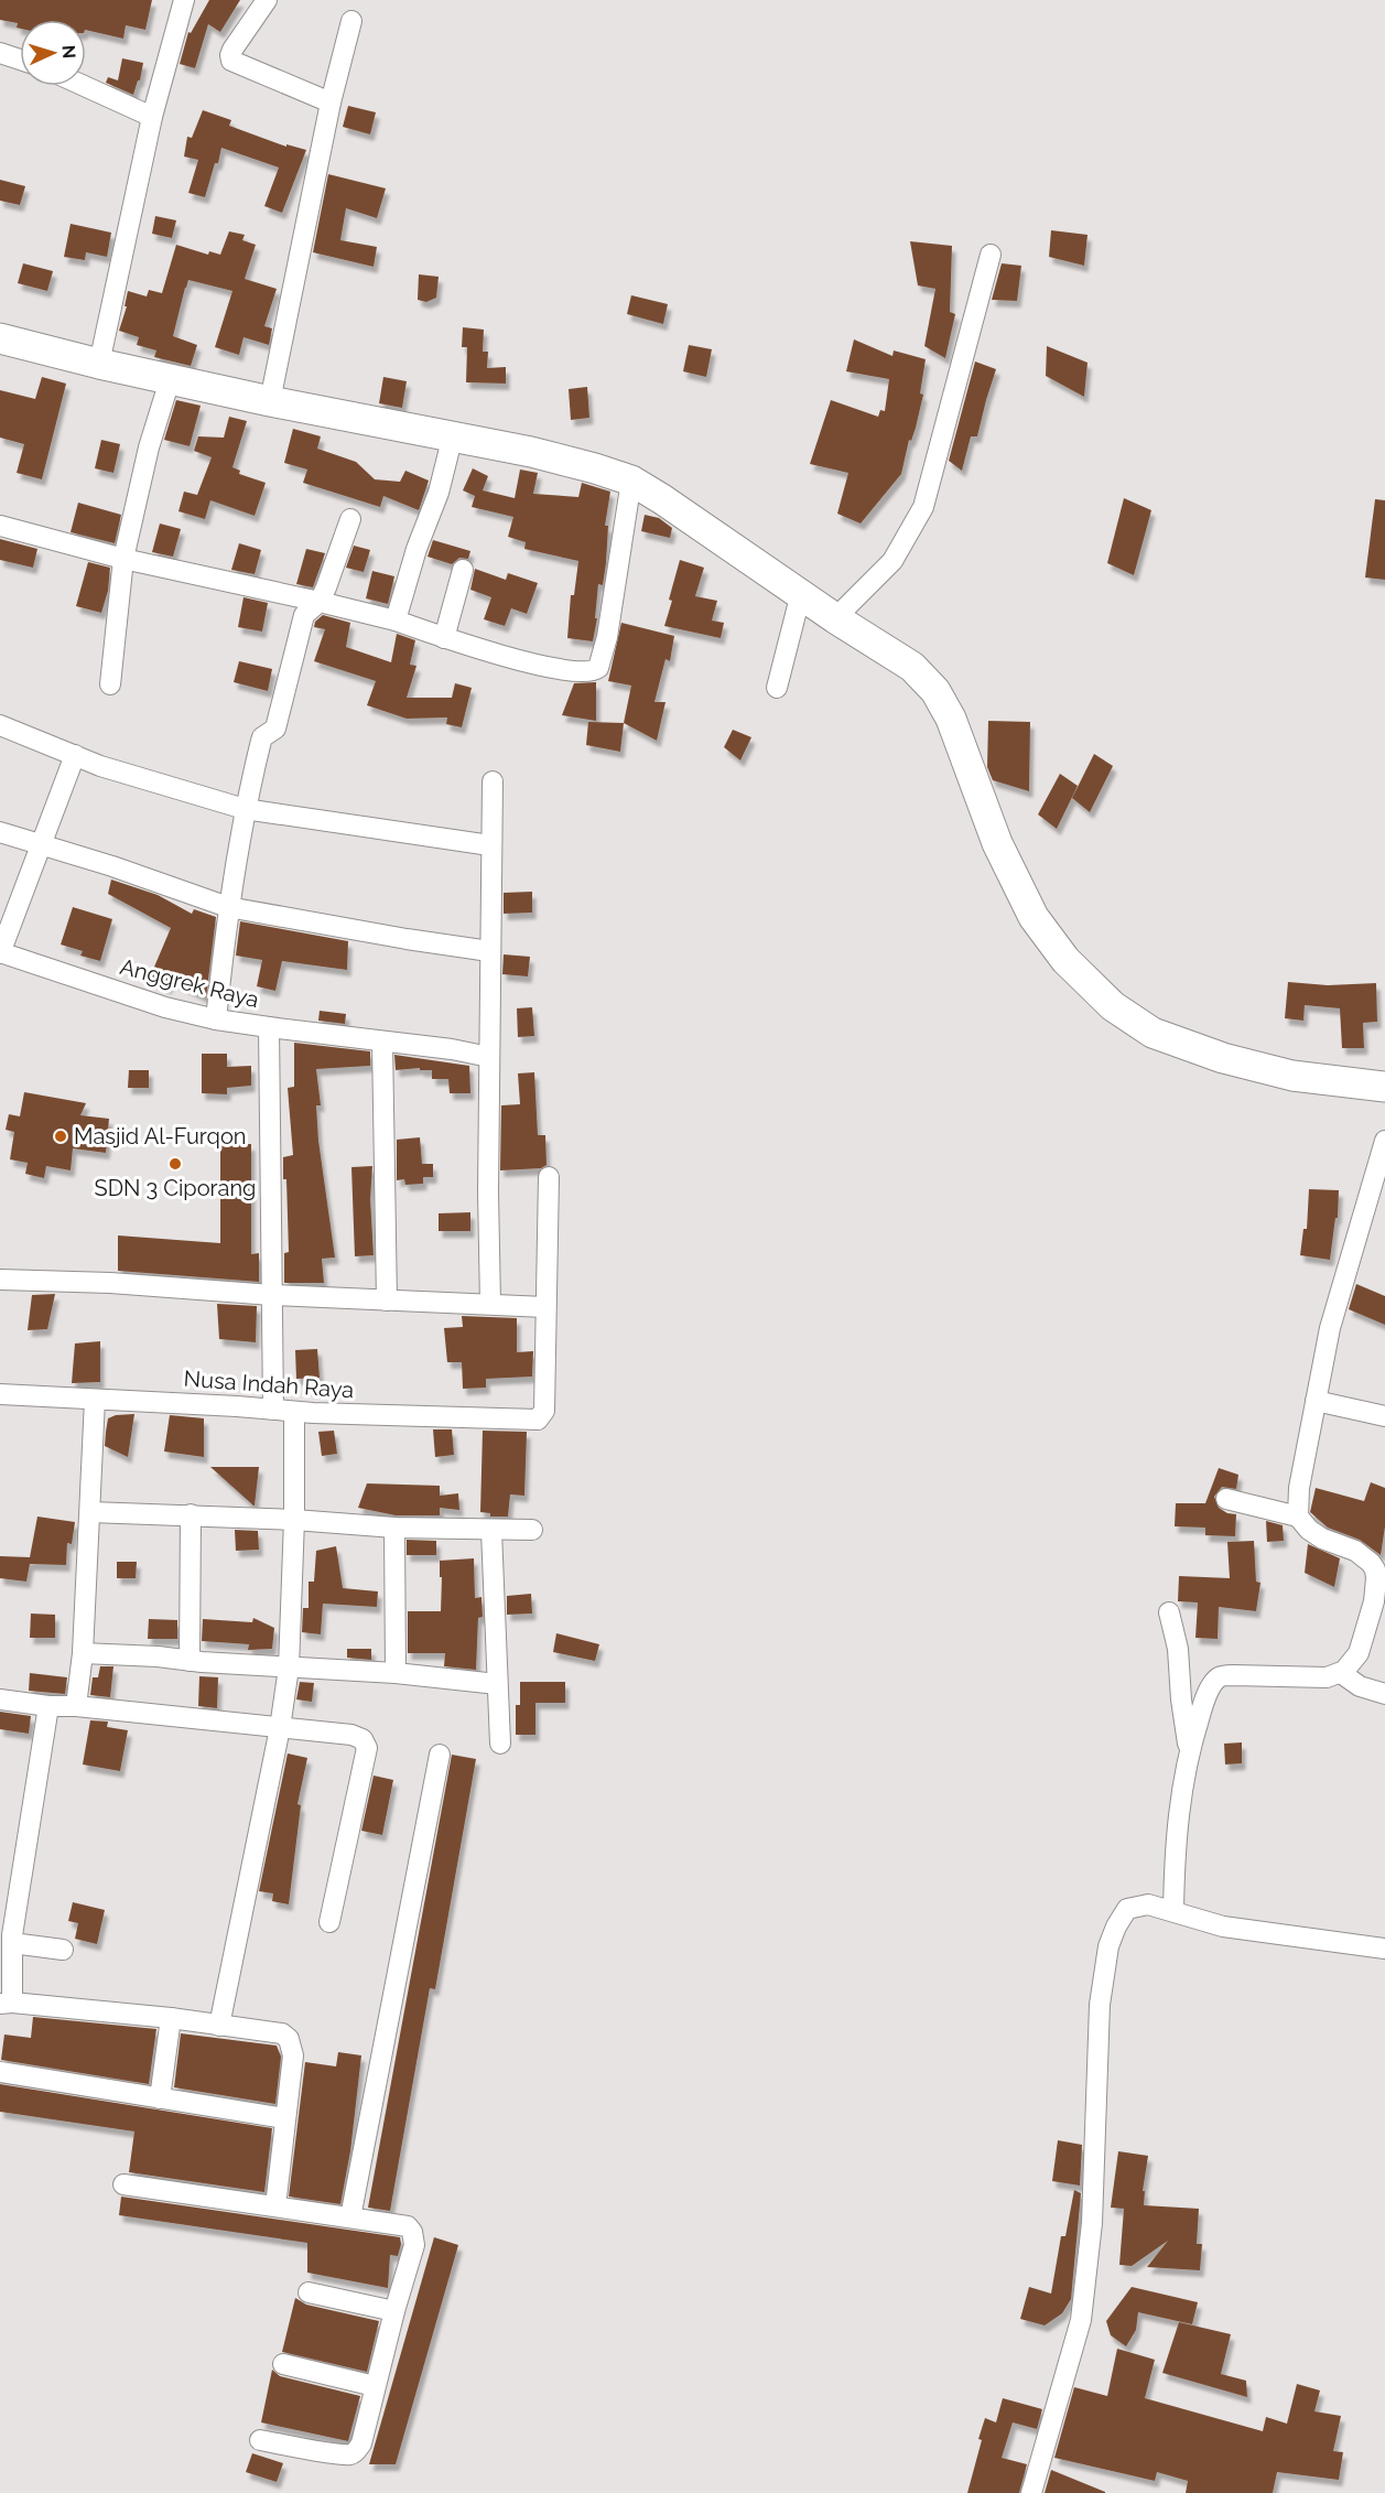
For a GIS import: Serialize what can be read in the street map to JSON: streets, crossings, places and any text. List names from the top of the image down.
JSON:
{
  "streets": {
    "street": ["Anggrek Raya", "Nusa Indah Raya"]
  },
  "crossings": [
    ["Anggrek Raya", "Nusa Indah Raya"]
  ],
  "places": ["Masjid Al-Furqon", "SDN 3 Ciporang"],
  "north": "right"
}
